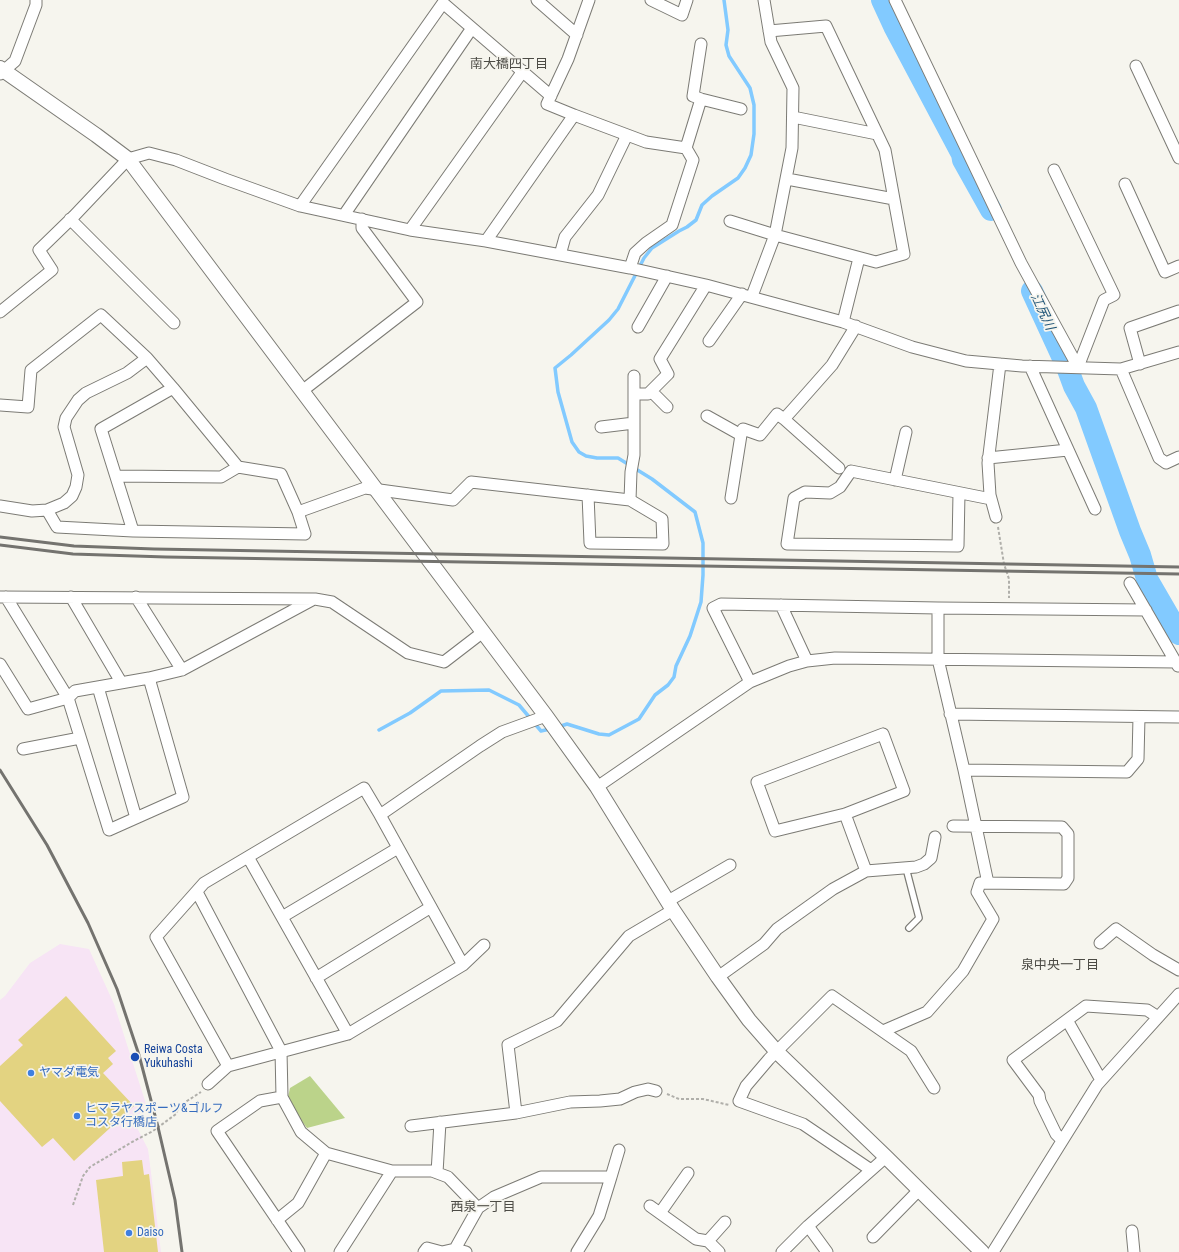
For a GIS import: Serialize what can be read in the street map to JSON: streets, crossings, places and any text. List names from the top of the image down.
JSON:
{
  "districts": ["南大橋四丁目", "泉中央一丁目", "西泉一丁目"],
  "water": ["江尻川"],
  "places": [
    "Reiwa Costa Yukuhashi",
    "ヤマダ電気",
    "ヒマラヤスポーツ&ゴルフ コスタ行橋店",
    "Daiso"
  ]
}
